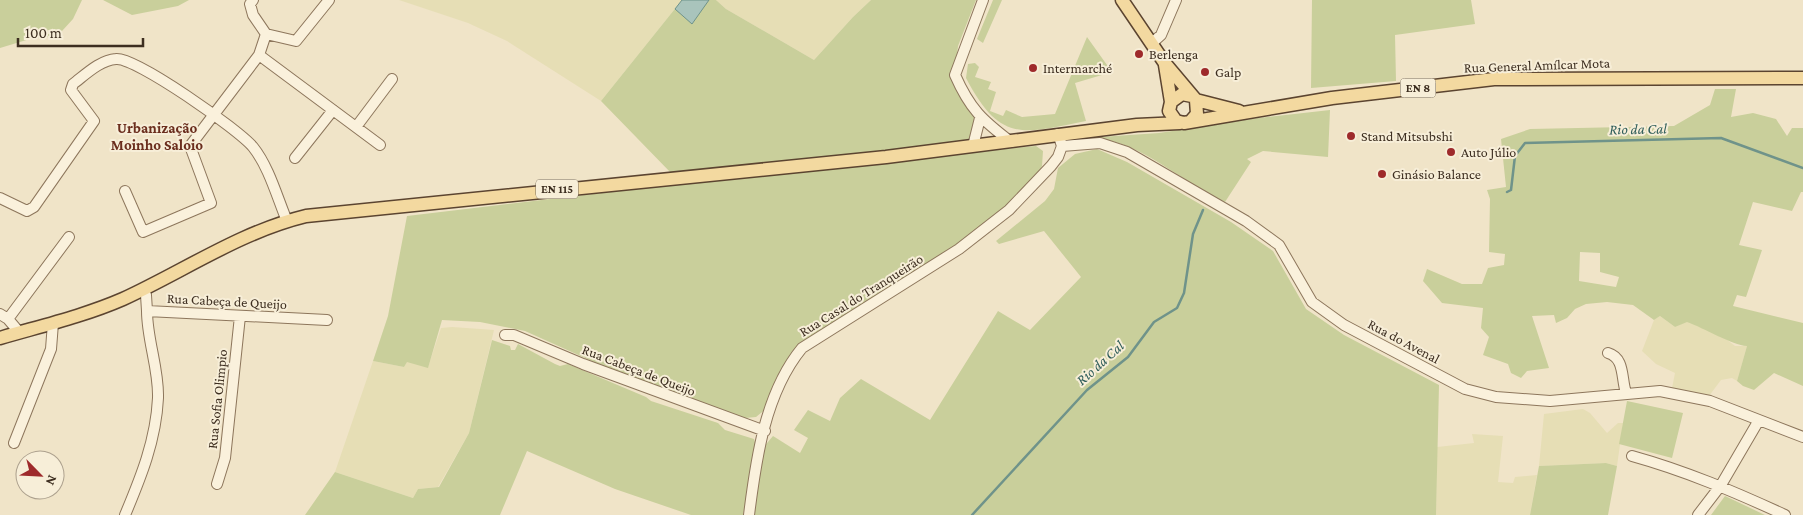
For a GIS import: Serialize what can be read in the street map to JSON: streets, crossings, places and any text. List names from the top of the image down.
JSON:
{
  "streets": {
    "main road": ["Rua General Amílcar Mota", "EN 8", "EN 115"],
    "street": [
      "Rua Casal do Tranqueirão",
      "Rua Cabeça de Queijo",
      "Rua do Avenal",
      "Rua Sofia Olimpio"
    ]
  },
  "crossings": [
    ["Rua General Amílcar Mota", "EN 8"],
    ["Rua General Amílcar Mota", "EN 115"],
    ["EN 8", "EN 115"],
    ["EN 115", "Rua Casal do Tranqueirão"],
    ["EN 115", "Rua Cabeça de Queijo"],
    ["EN 115", "Rua do Avenal"],
    ["Rua Casal do Tranqueirão", "Rua Cabeça de Queijo"],
    ["Rua Casal do Tranqueirão", "Rua do Avenal"],
    ["Rua Cabeça de Queijo", "Rua Sofia Olimpio"]
  ],
  "districts": ["Urbanização Moinho Saloio"],
  "water": ["Rio da Cal"],
  "places": [
    "Berlenga",
    "Intermarché",
    "Galp",
    "Stand Mitsubshi",
    "Auto Júlio",
    "Ginásio Balance"
  ],
  "scale_bar": "100 m",
  "north": "bottom right"
}
